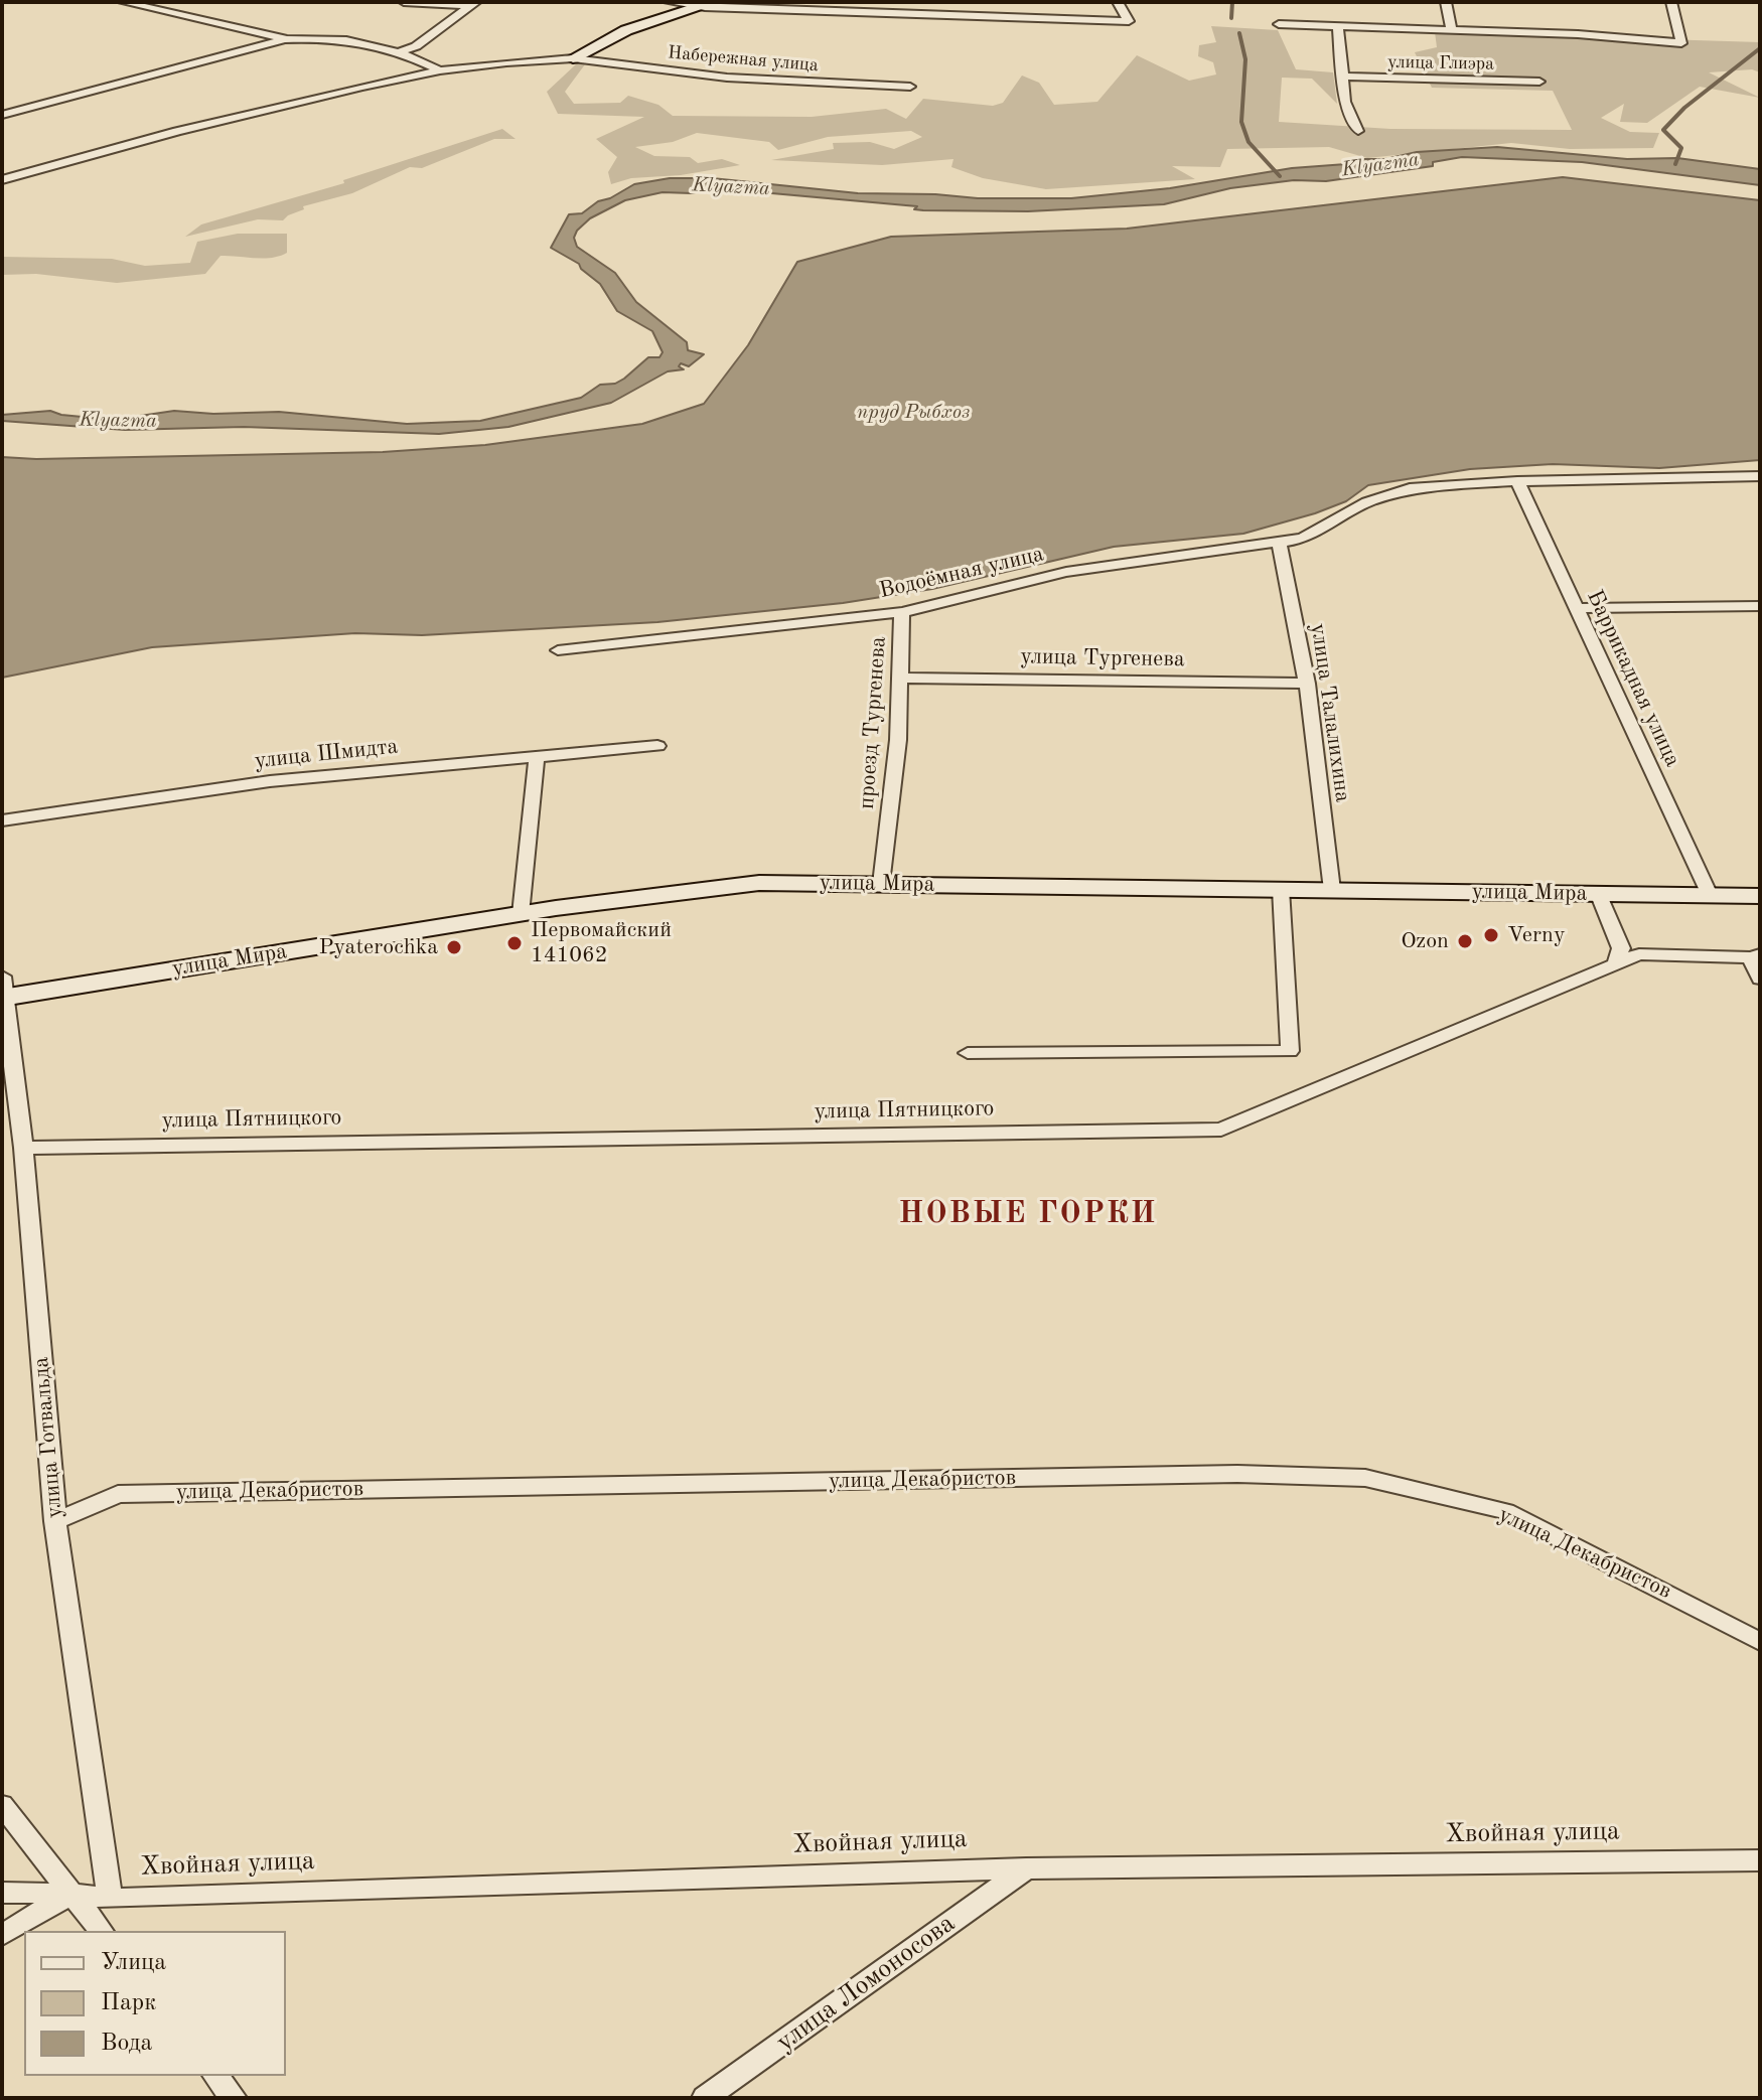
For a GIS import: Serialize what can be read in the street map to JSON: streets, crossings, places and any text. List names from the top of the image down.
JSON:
{
  "streets": {
    "street": [
      "Набережная улица",
      "улица Глиэра",
      "Водоёмная улица",
      "улица Тургенева",
      "Баррикадная улица",
      "улица Талалихина",
      "проезд Тургенева",
      "улица Шмидта",
      "улица Мира",
      "улица Пятницкого",
      "улица Готвальда",
      "улица Декабристов",
      "Хвойная улица",
      "улица Ломоносова"
    ]
  },
  "crossings": [
    ["Водоёмная улица", "Баррикадная улица"],
    ["Водоёмная улица", "улица Талалихина"],
    ["Водоёмная улица", "проезд Тургенева"],
    ["улица Тургенева", "улица Талалихина"],
    ["улица Тургенева", "проезд Тургенева"],
    ["Баррикадная улица", "улица Мира"],
    ["улица Талалихина", "улица Мира"],
    ["проезд Тургенева", "улица Мира"],
    ["улица Мира", "улица Готвальда"],
    ["улица Пятницкого", "улица Готвальда"],
    ["улица Готвальда", "улица Декабристов"],
    ["улица Готвальда", "Хвойная улица"],
    ["Хвойная улица", "улица Ломоносова"]
  ],
  "districts": ["НОВЫЕ ГОРКИ"],
  "water": ["Klyazma", "пруд Рыбхоз"],
  "places": [
    "Verny",
    "Ozon",
    "Первомайский 141062",
    "Pyaterochka"
  ],
  "legend": ["Улица", "Парк", "Вода"]
}
